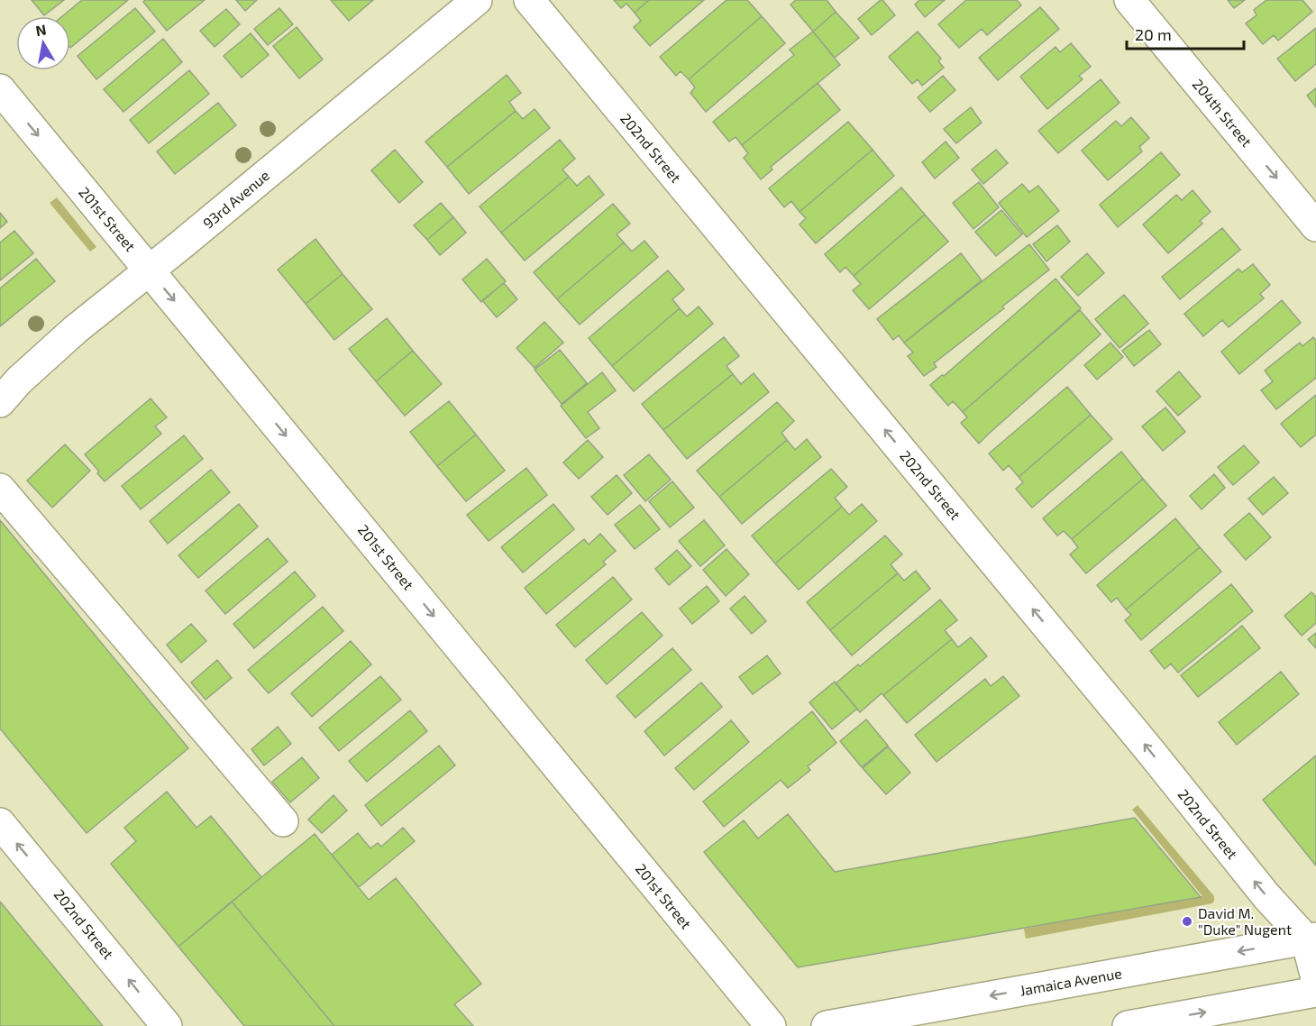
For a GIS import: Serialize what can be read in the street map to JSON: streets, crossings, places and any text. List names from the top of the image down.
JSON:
{
  "streets": {
    "street": [
      "204th Street",
      "202nd Street",
      "93rd Avenue",
      "201st Street",
      "Jamaica Avenue"
    ]
  },
  "crossings": [
    ["202nd Street", "Jamaica Avenue"],
    ["93rd Avenue", "201st Street"]
  ],
  "one_way": ["204th Street", "202nd Street"],
  "places": ["David M. \"Duke\" Nugent"],
  "scale_bar": "20 m",
  "north": "top"
}
